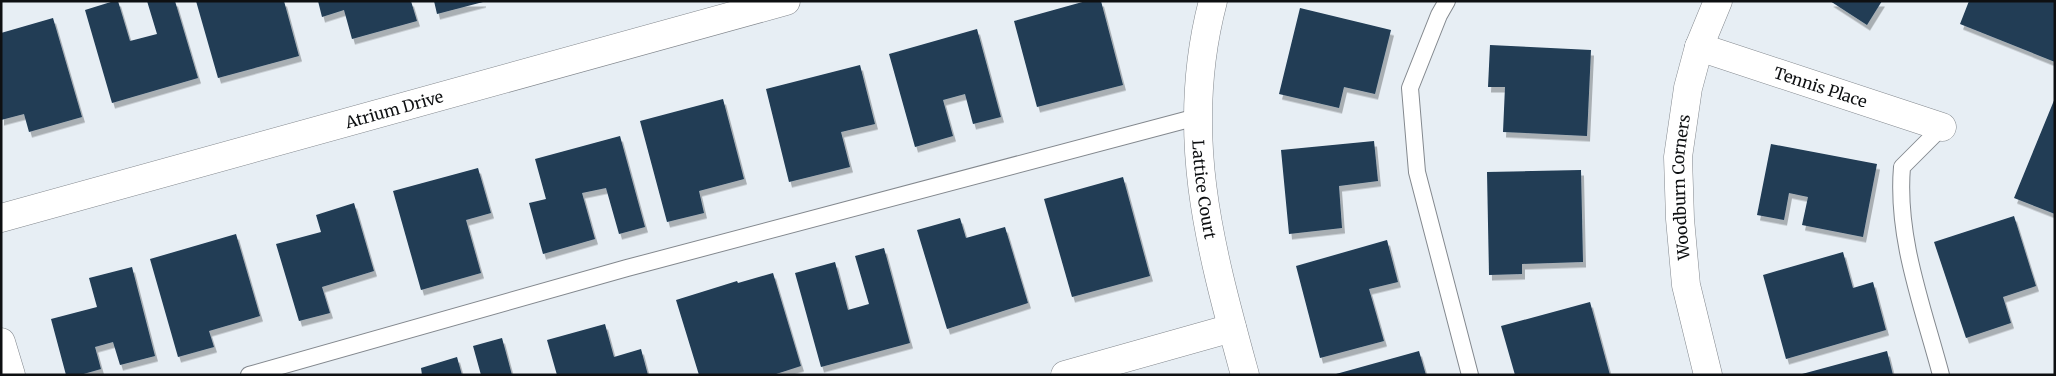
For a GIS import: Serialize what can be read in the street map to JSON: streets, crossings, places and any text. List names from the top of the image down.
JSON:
{
  "streets": {
    "street": [
      "Tennis Place",
      "Atrium Drive",
      "Woodburn Corners",
      "Lattice Court"
    ]
  },
  "crossings": [
    ["Tennis Place", "Woodburn Corners"]
  ]
}
